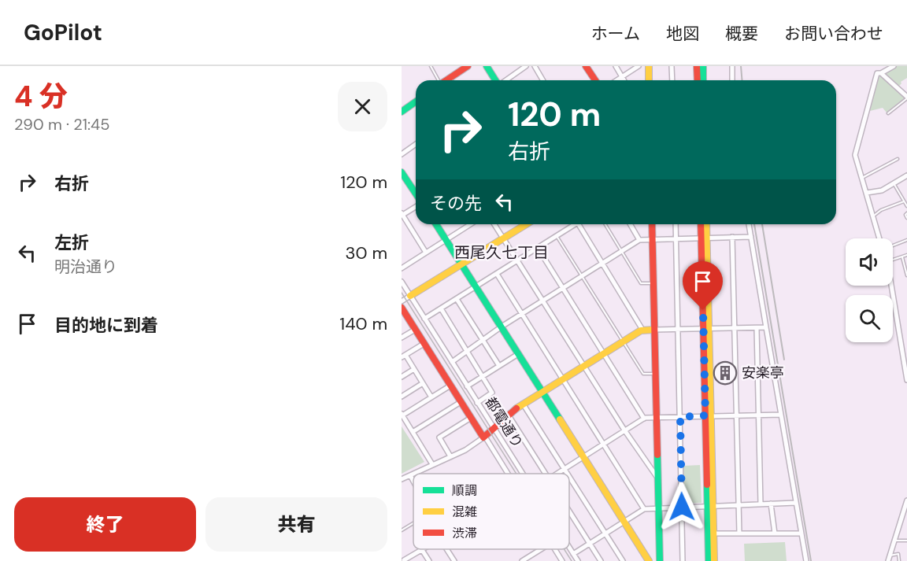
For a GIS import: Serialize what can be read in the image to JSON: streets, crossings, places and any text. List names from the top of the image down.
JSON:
{
  "streets": {
    "street": ["都電通り"]
  },
  "districts": ["西尾久七丁目"],
  "places": {
    "building": ["安楽亭"]
  },
  "legend": ["順調", "混雑", "渋滞"],
  "page": {
    "header": "GoPilot",
    "nav": [
      "ホーム",
      "地図",
      "概要",
      "お問い合わせ"
    ],
    "heading": ["4 分", "290 m · 21:45"],
    "turn": ["120 m", "右折"],
    "list": [
      {
        "name": "右折",
        "value": "120 m"
      },
      {
        "name": "左折",
        "note": "明治通り",
        "value": "30 m"
      },
      {
        "name": "目的地に到着",
        "value": "140 m"
      }
    ],
    "then": "その先",
    "buttons": ["終了", "共有"]
  }
}
